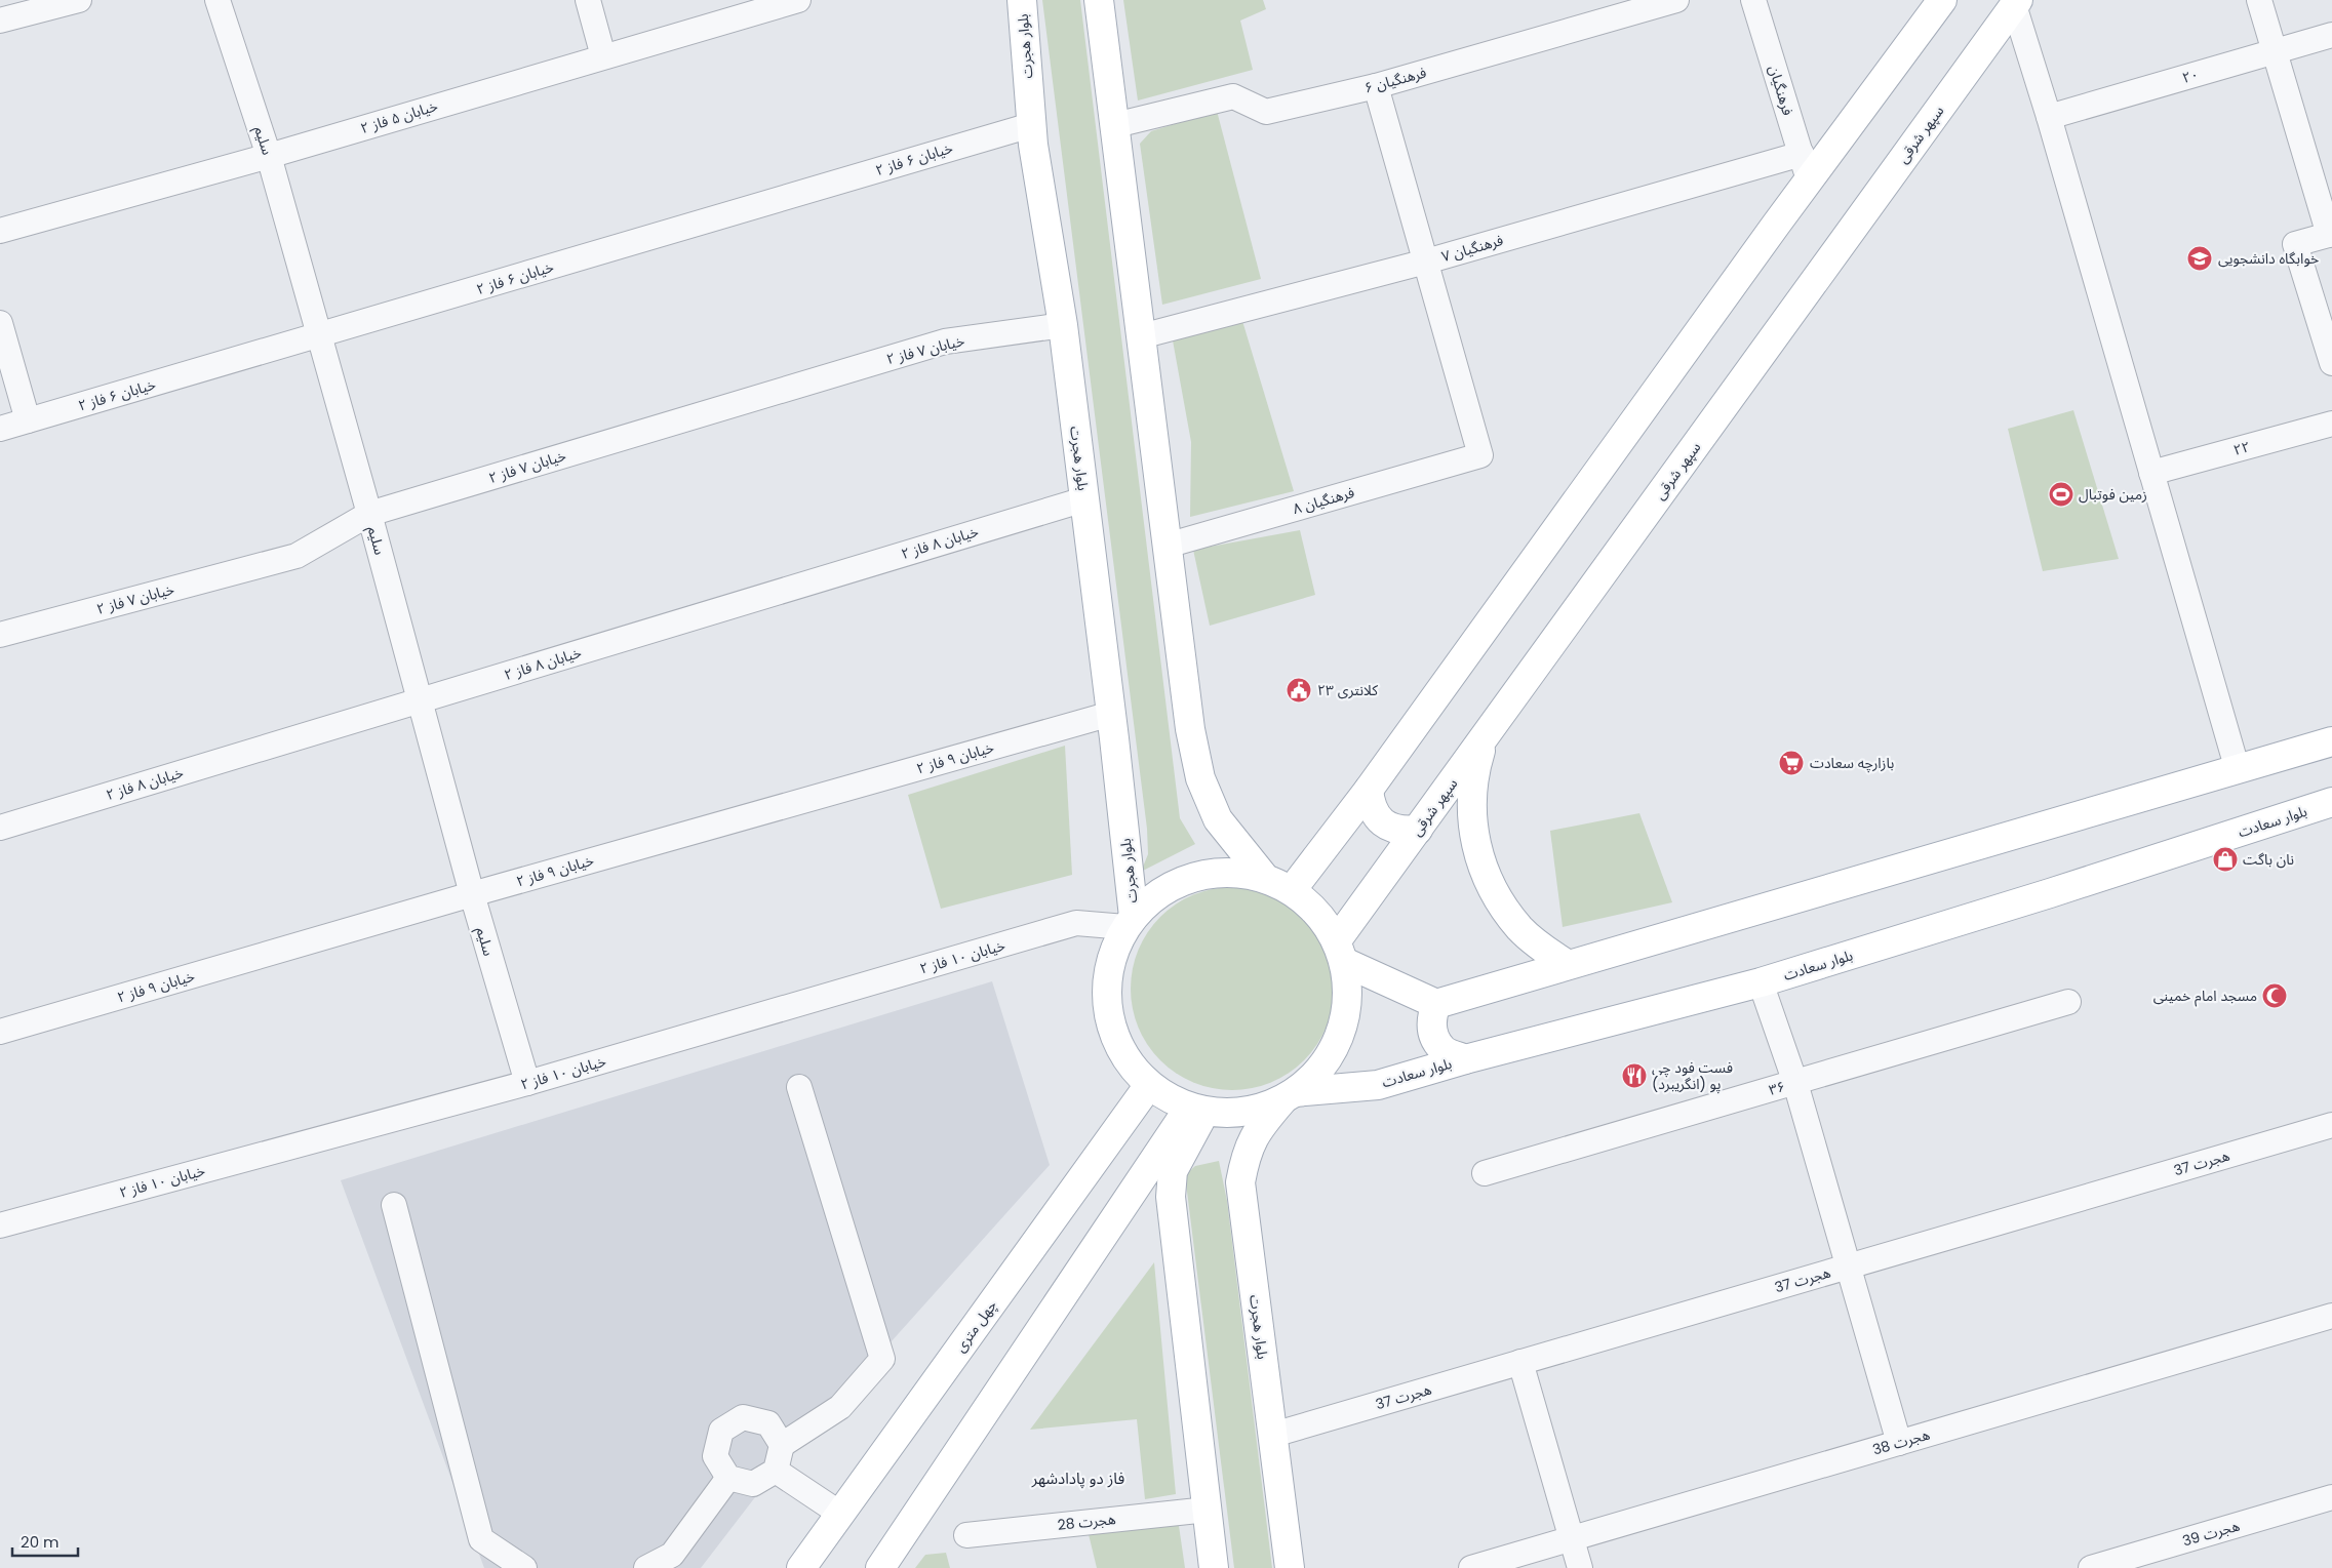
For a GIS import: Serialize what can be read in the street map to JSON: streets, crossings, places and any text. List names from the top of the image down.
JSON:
{
  "streets": {
    "main road": [
      "بلوار هجرت",
      "سپهر شرقی",
      "بلوار سعادت",
      "چهل متری"
    ],
    "street": [
      "۲۰",
      "فرهنگیان ۶",
      "فرهنگیان",
      "خیابان ۵ فاز ۲",
      "سلیم",
      "خیابان ۶ فاز ۲",
      "فرهنگیان ۷",
      "خیابان ۷ فاز ۲",
      "۲۲",
      "فرهنگیان ۸",
      "خیابان ۸ فاز ۲",
      "خیابان ۹ فاز ۲",
      "خیابان ۱۰ فاز ۲",
      "۳۶",
      "هجرت 37",
      "هجرت 38",
      "هجرت 28",
      "هجرت 39"
    ]
  },
  "crossings": [
    ["بلوار هجرت", "خیابان ۶ فاز ۲"],
    ["بلوار هجرت", "خیابان ۷ فاز ۲"],
    ["بلوار هجرت", "خیابان ۸ فاز ۲"],
    ["بلوار هجرت", "خیابان ۹ فاز ۲"],
    ["بلوار هجرت", "بلوار سعادت"],
    ["بلوار هجرت", "خیابان ۱۰ فاز ۲"],
    ["بلوار هجرت", "هجرت 37"],
    ["فرهنگیان", "فرهنگیان ۷"],
    ["خیابان ۵ فاز ۲", "سلیم"],
    ["سلیم", "خیابان ۶ فاز ۲"],
    ["سلیم", "خیابان ۷ فاز ۲"],
    ["سلیم", "خیابان ۸ فاز ۲"],
    ["سلیم", "خیابان ۹ فاز ۲"],
    ["سلیم", "خیابان ۱۰ فاز ۲"],
    ["فرهنگیان ۷", "فرهنگیان ۸"]
  ],
  "districts": ["فاز دو پادادشهر"],
  "places": {
    "school or university": ["خوابگاه دانشجویی"],
    "sports": ["زمین فوتبال"],
    "public building": ["کلانتری ۲۳"],
    "supermarket": ["بازارچه سعادت"],
    "shop": ["نان باگت"],
    "mosque": ["مسجد امام خمینی"],
    "restaurant": ["فست فود چی پو (انگریبرد)"]
  },
  "scale_bar": "20 m"
}
